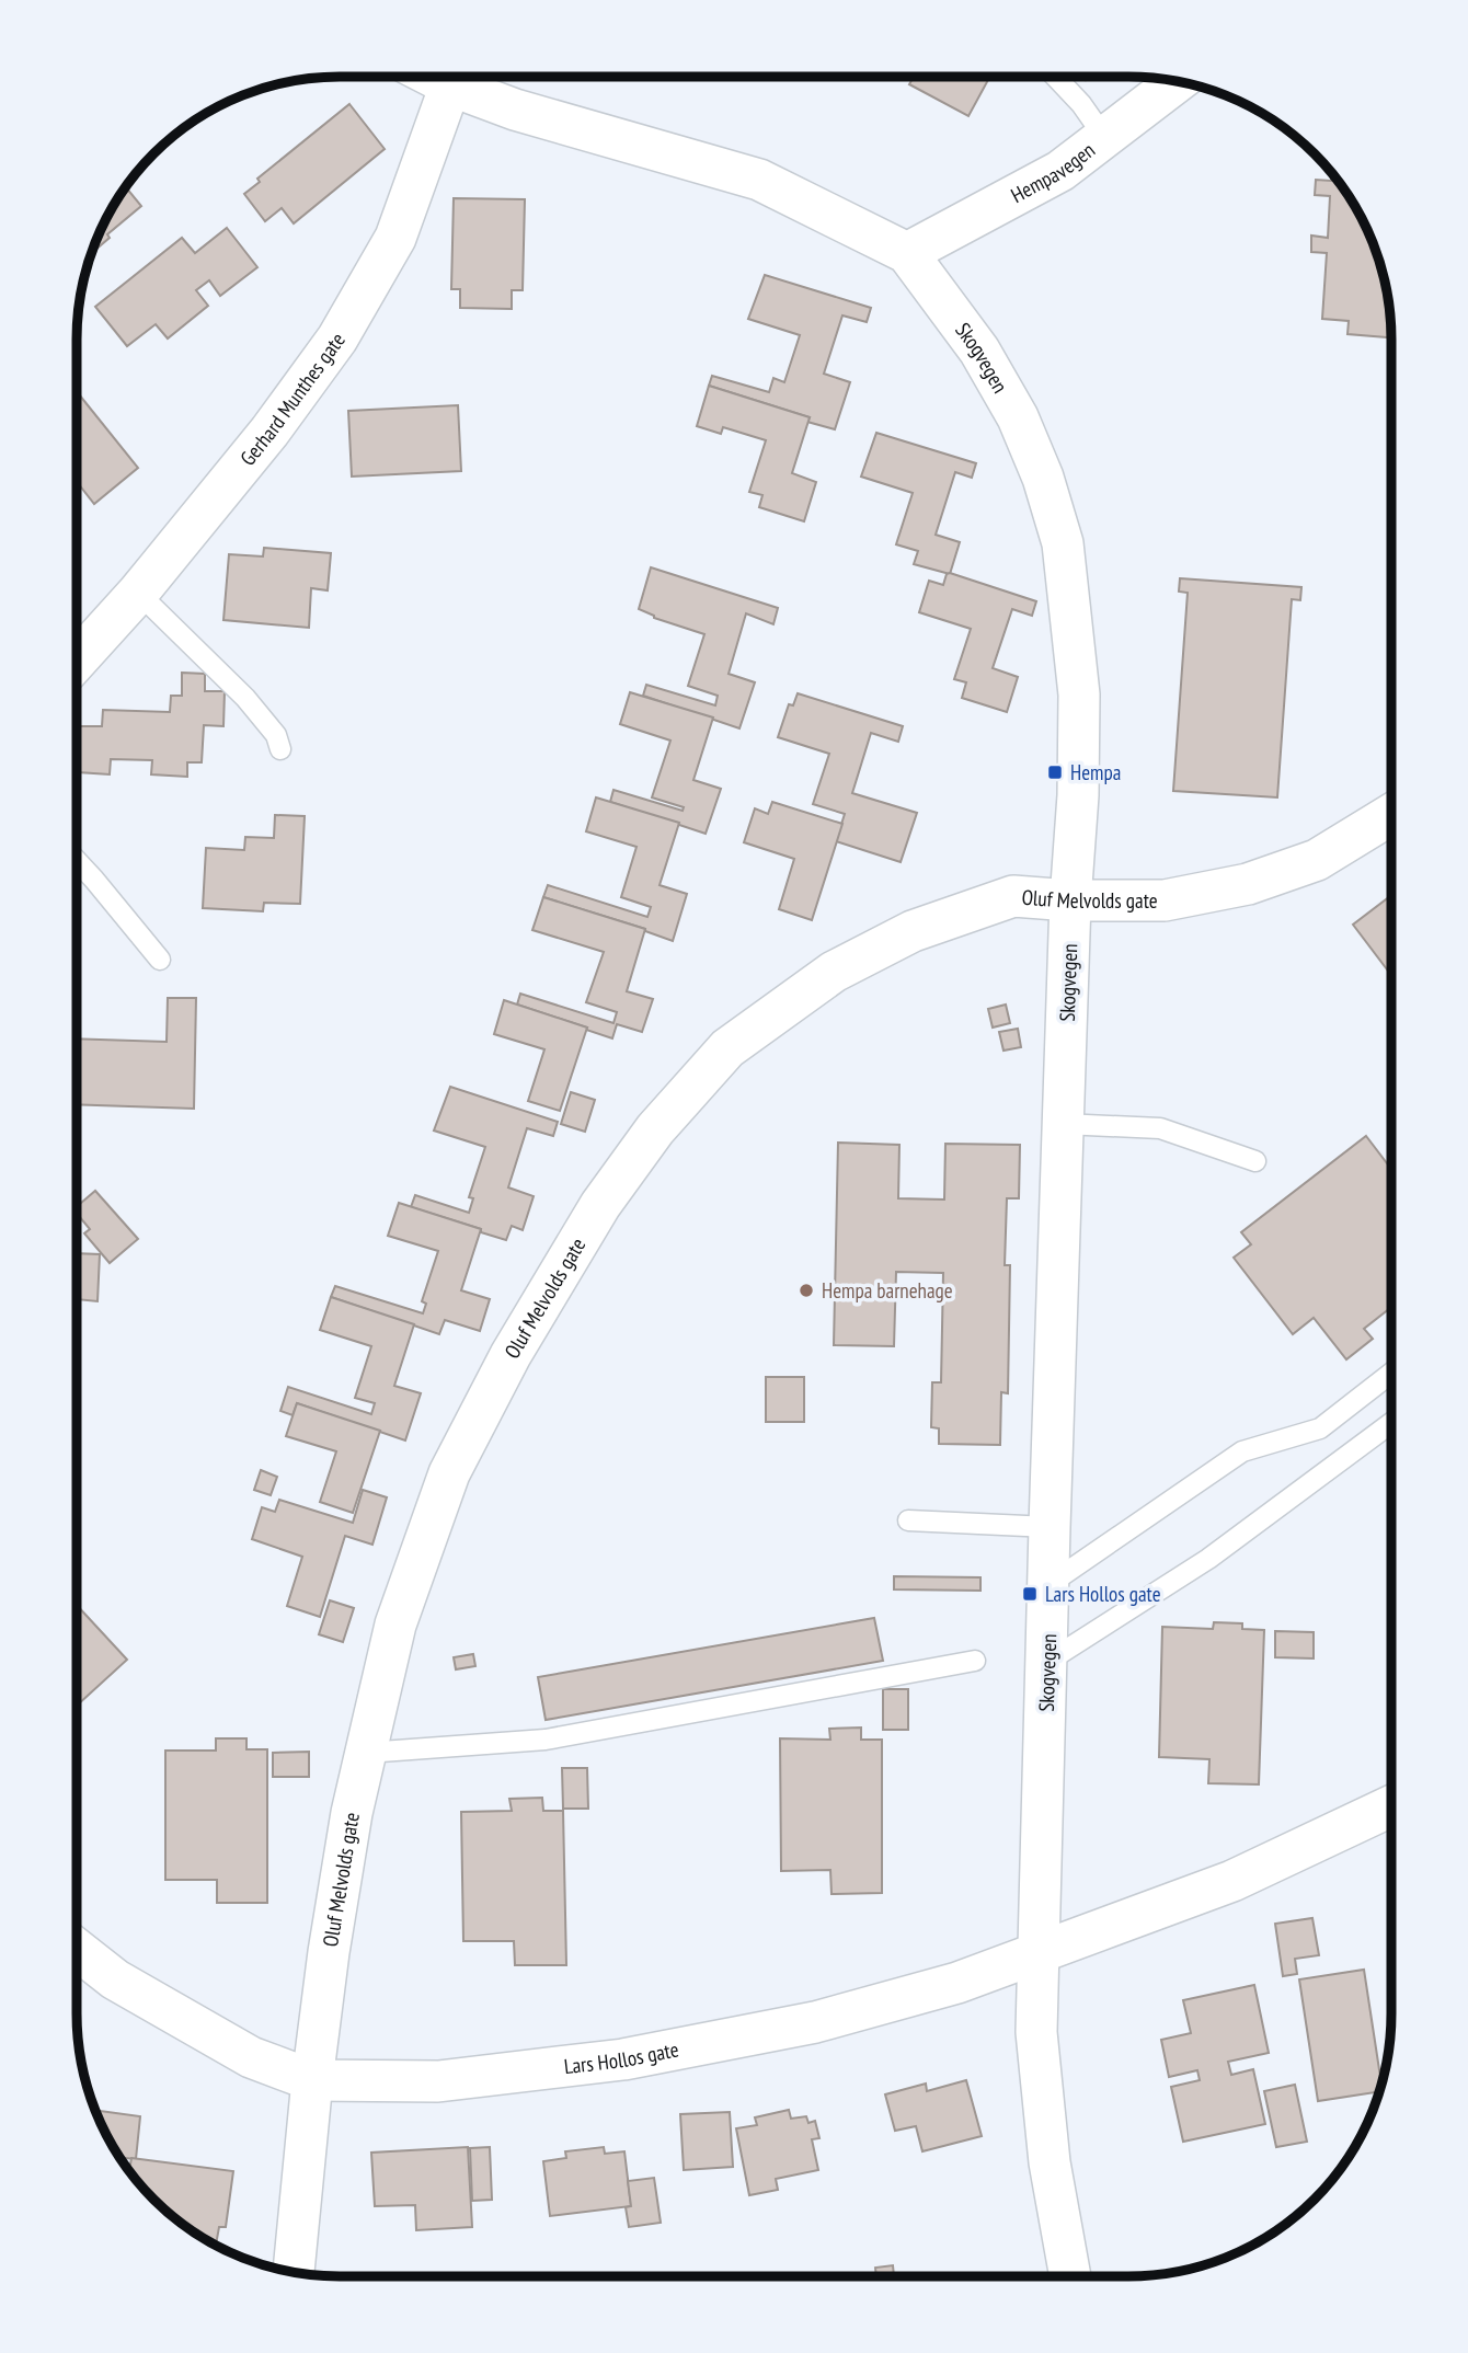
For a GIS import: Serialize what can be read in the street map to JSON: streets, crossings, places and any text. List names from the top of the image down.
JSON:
{
  "streets": {
    "street": [
      "Hempavegen",
      "Skogvegen",
      "Gerhard Munthes gate",
      "Oluf Melvolds gate",
      "Lars Hollos gate"
    ]
  },
  "crossings": [
    ["Hempavegen", "Skogvegen"],
    ["Skogvegen", "Gerhard Munthes gate"],
    ["Skogvegen", "Oluf Melvolds gate"],
    ["Skogvegen", "Lars Hollos gate"],
    ["Oluf Melvolds gate", "Lars Hollos gate"]
  ],
  "places": {
    "transit": ["Hempa", "Lars Hollos gate"],
    "other": ["Hempa barnehage"]
  }
}
